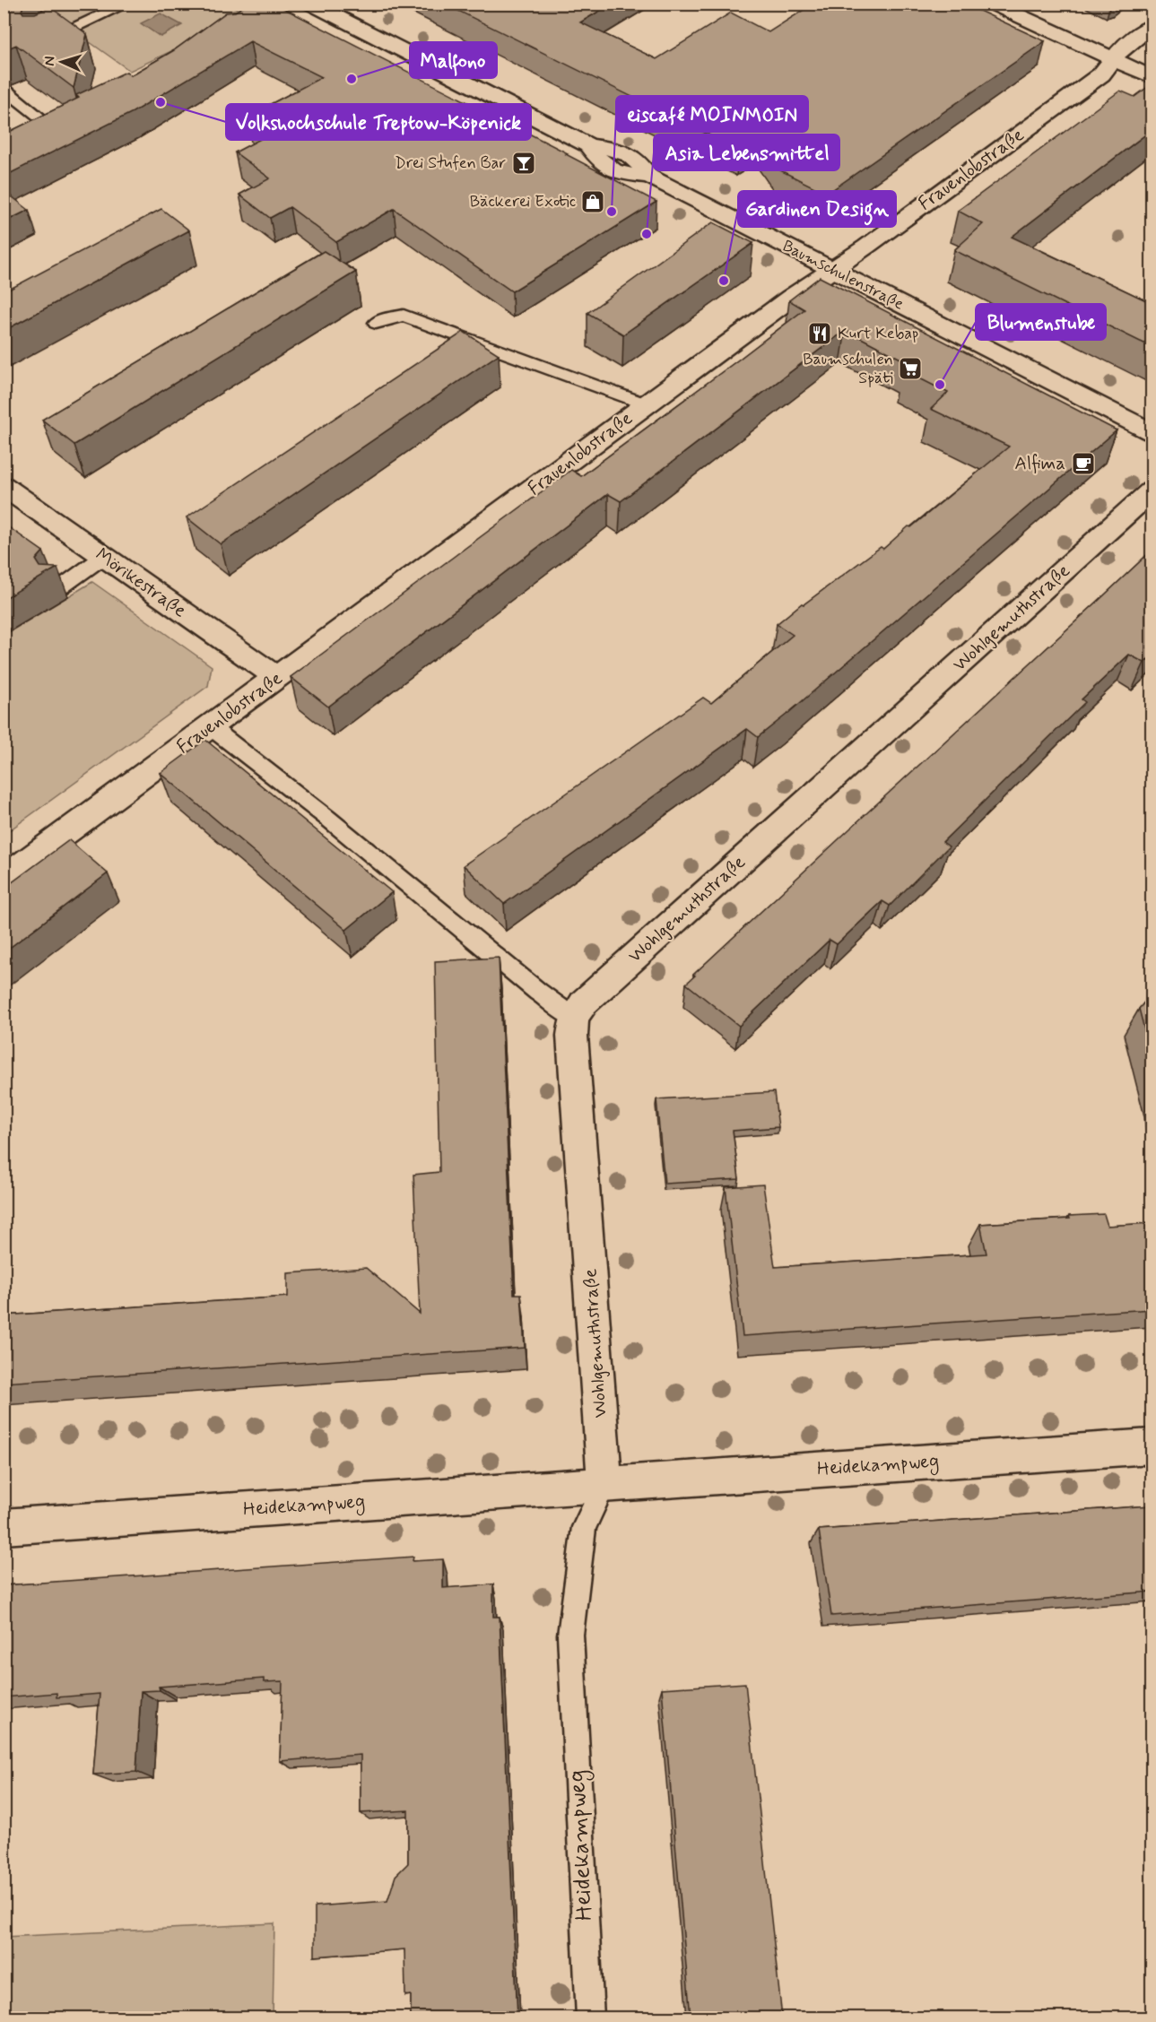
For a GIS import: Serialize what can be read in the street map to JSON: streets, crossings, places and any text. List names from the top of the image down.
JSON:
{
  "streets": {
    "street": [
      "Frauenlobstraße",
      "Baumschulenstraße",
      "Mörikestraße",
      "Wohlgemuthstraße",
      "Heidekampweg"
    ]
  },
  "crossings": [
    ["Frauenlobstraße", "Baumschulenstraße"],
    ["Frauenlobstraße", "Mörikestraße"],
    ["Wohlgemuthstraße", "Heidekampweg"]
  ],
  "places": {
    "other": [
      "Malfono",
      "Volkshochschule Treptow-Köpenick",
      "eiscafé MOINMOIN",
      "Asia Lebensmittel",
      "Gardinen Design",
      "Blumenstube"
    ],
    "bar": ["Drei Stufen Bar"],
    "shop": ["Bäckerei Exotic"],
    "restaurant": ["Kurt Kebap"],
    "supermarket": ["Baumschulen Späti"],
    "cafe": ["Alfima"]
  },
  "north": "left"
}
